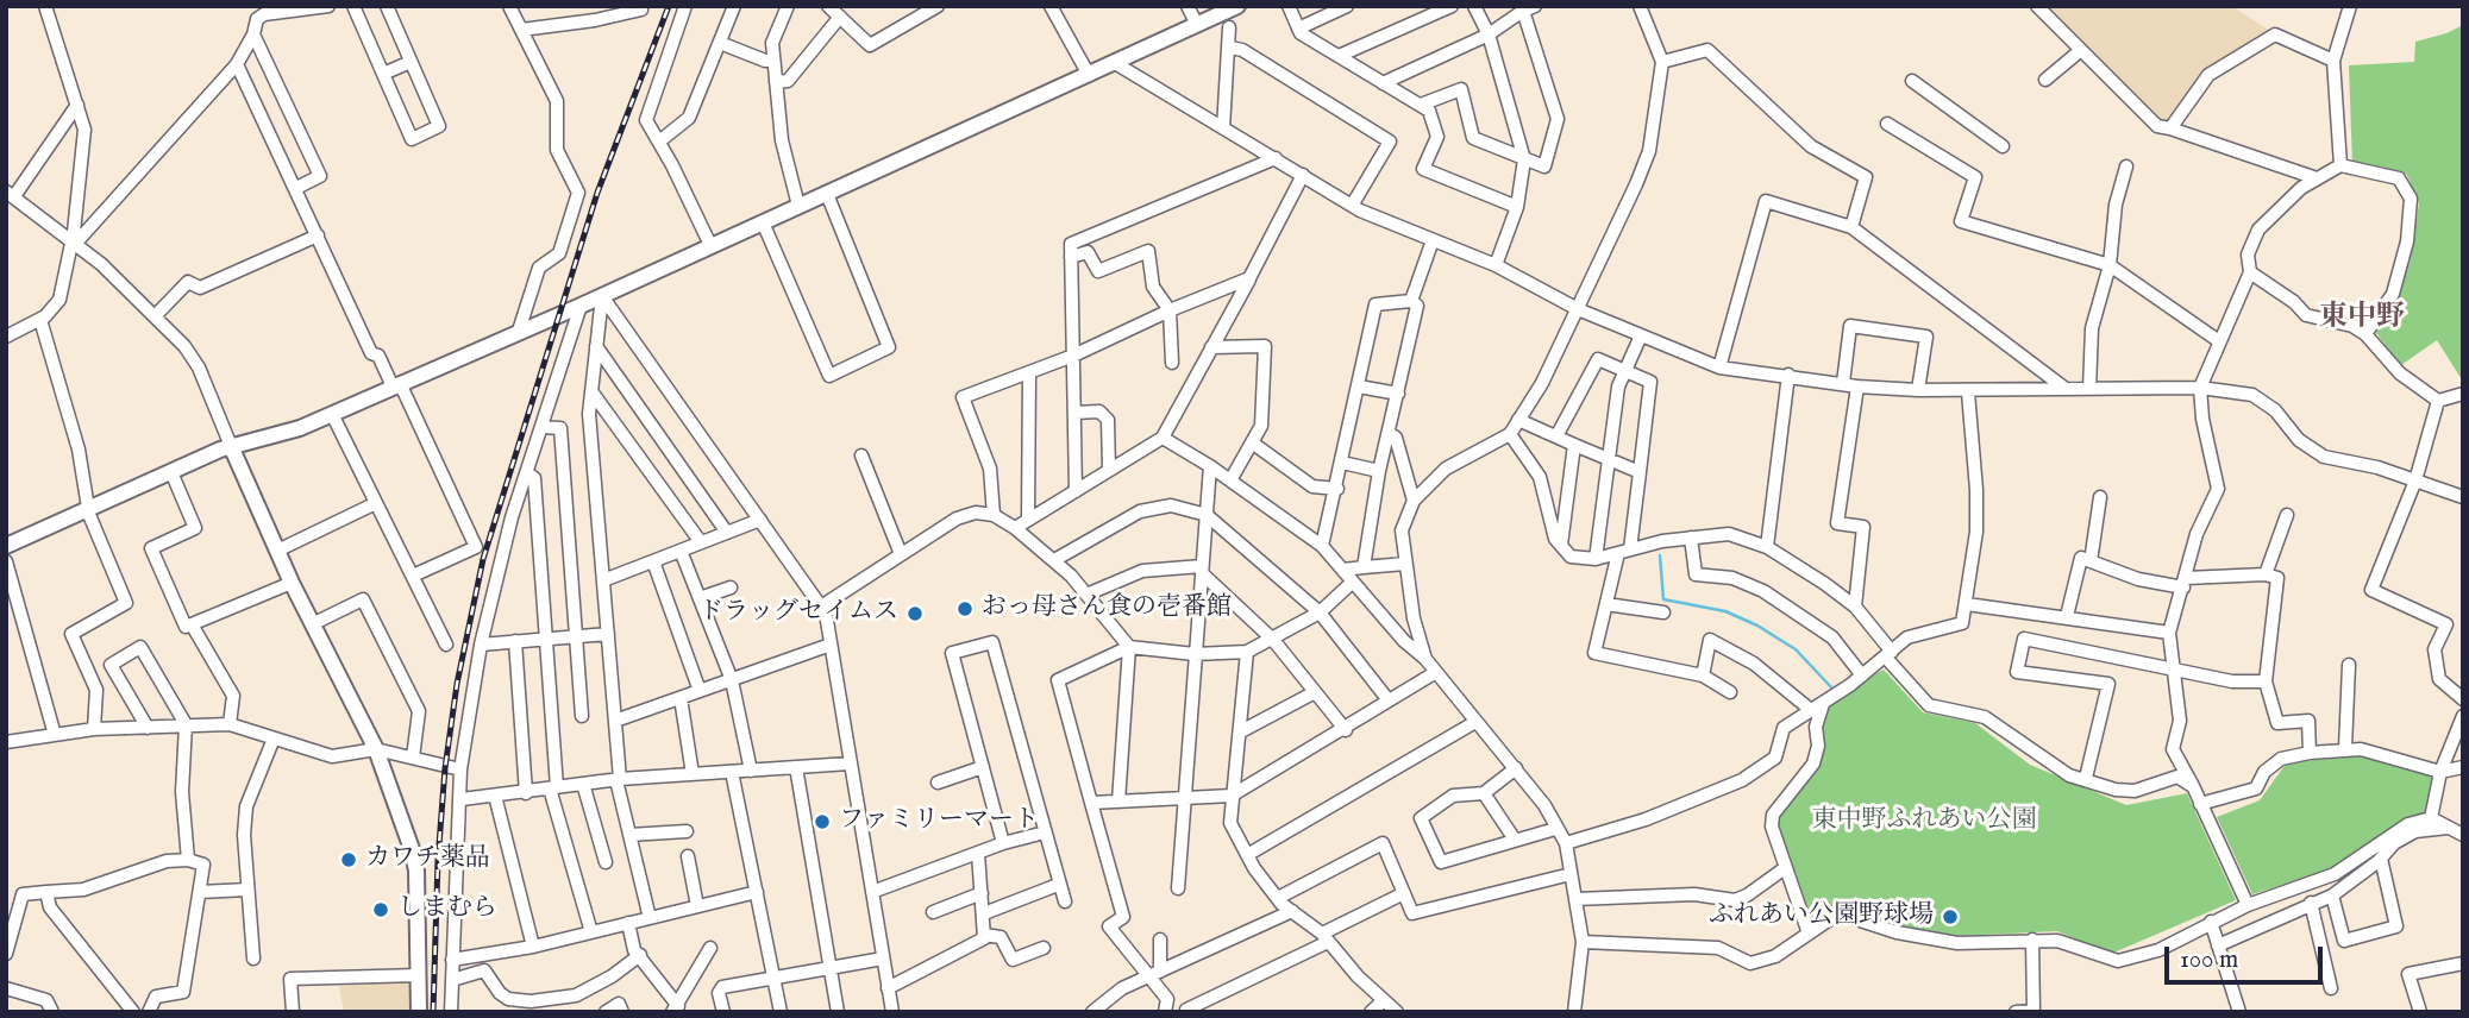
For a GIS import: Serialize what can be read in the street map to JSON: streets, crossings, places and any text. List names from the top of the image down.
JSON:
{
  "districts": ["東中野"],
  "parks": ["東中野ふれあい公園"],
  "places": [
    "おっ母さん食の壱番館",
    "ドラッグセイムス",
    "ファミリーマート",
    "カワチ薬品",
    "しまむら",
    "ふれあい公園野球場"
  ],
  "scale_bar": "100 m"
}
